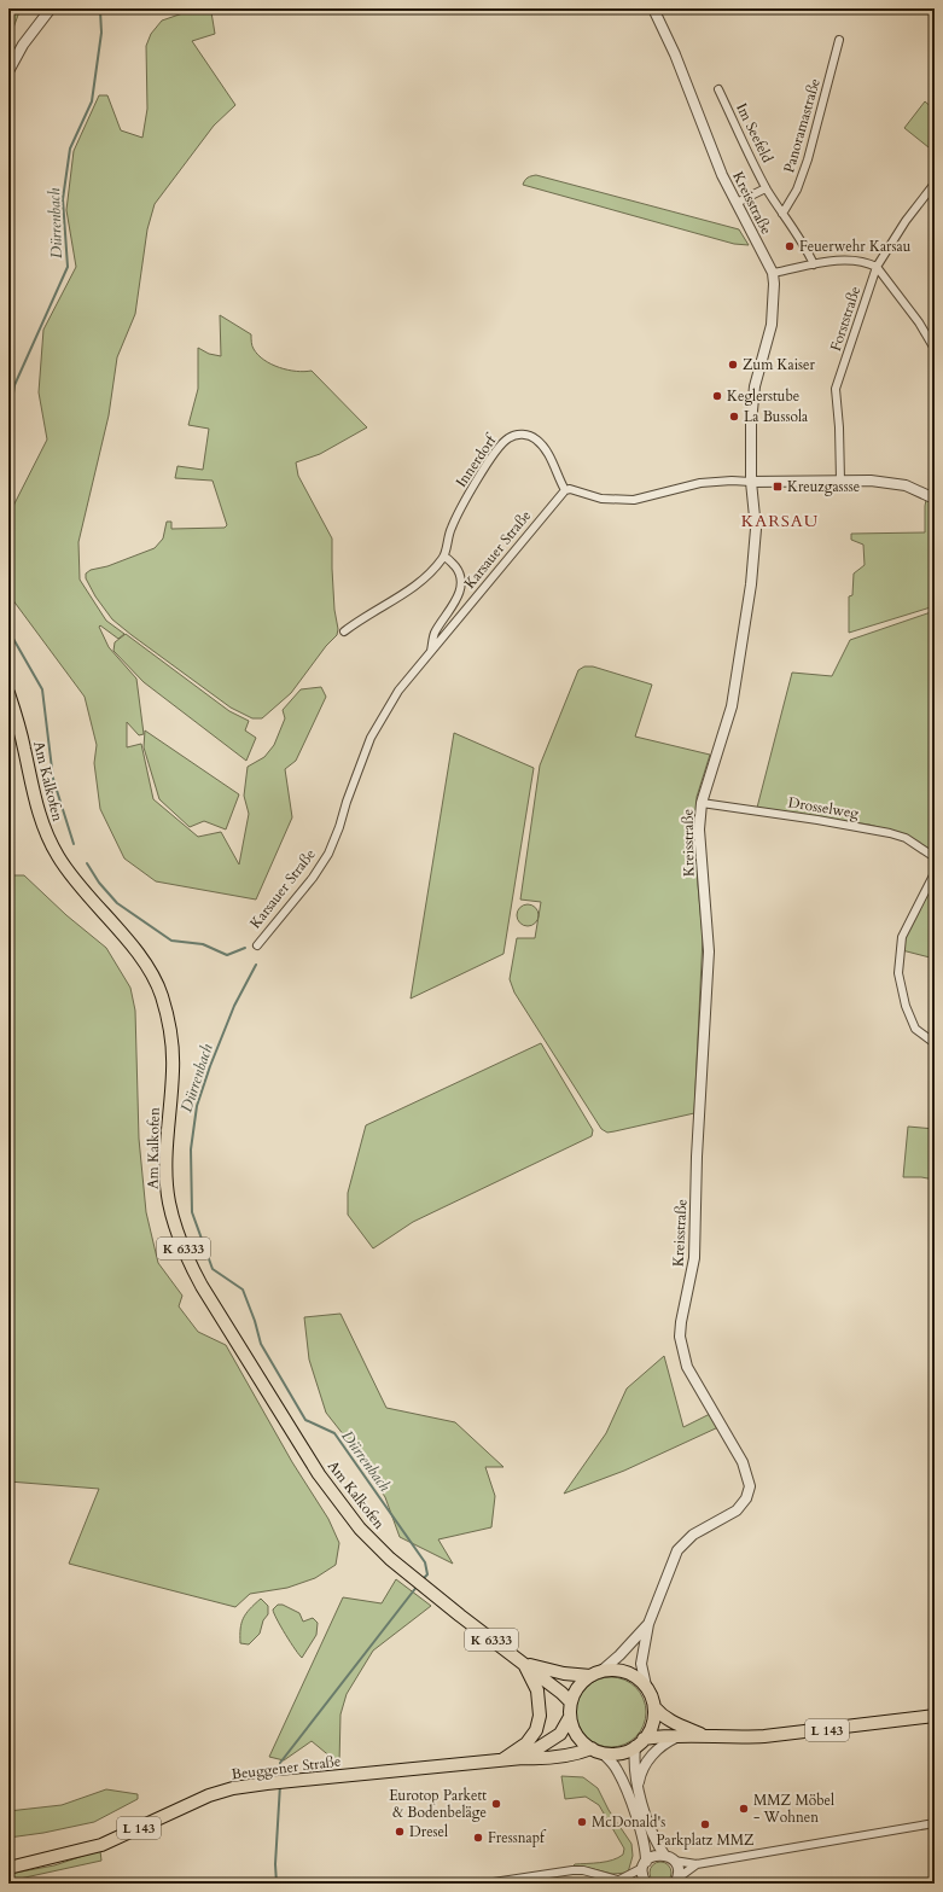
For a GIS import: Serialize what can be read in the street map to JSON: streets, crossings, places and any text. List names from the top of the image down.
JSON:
{
  "streets": {
    "main road": [
      "Am Kalkofen",
      "K 6333",
      "L 143",
      "Beuggener Straße"
    ],
    "street": [
      "Panoramastraße",
      "Im Seefeld",
      "Kreisstraße",
      "Forststraße",
      "Innerdorf",
      "Karsauer Straße",
      "Drosselweg"
    ]
  },
  "crossings": [
    ["Panoramastraße", "Im Seefeld"],
    ["Kreisstraße", "Am Kalkofen"],
    ["Kreisstraße", "Drosselweg"],
    ["Kreisstraße", "L 143"],
    ["Kreisstraße", "Beuggener Straße"],
    ["Innerdorf", "Karsauer Straße"],
    ["Am Kalkofen", "L 143"],
    ["Am Kalkofen", "Beuggener Straße"],
    ["L 143", "Beuggener Straße"]
  ],
  "districts": ["KARSAU"],
  "water": ["Dürrenbach"],
  "places": {
    "other": [
      "Feuerwehr Karsau",
      "Zum Kaiser",
      "Keglerstube",
      "La Bussola",
      "Eurotop Parkett & Bodenbeläge",
      "MMZ Möbel - Wohnen",
      "McDonald's",
      "Parkplatz MMZ",
      "Dresel",
      "Fressnapf"
    ],
    "transit": ["Kreuzgassse"]
  }
}
